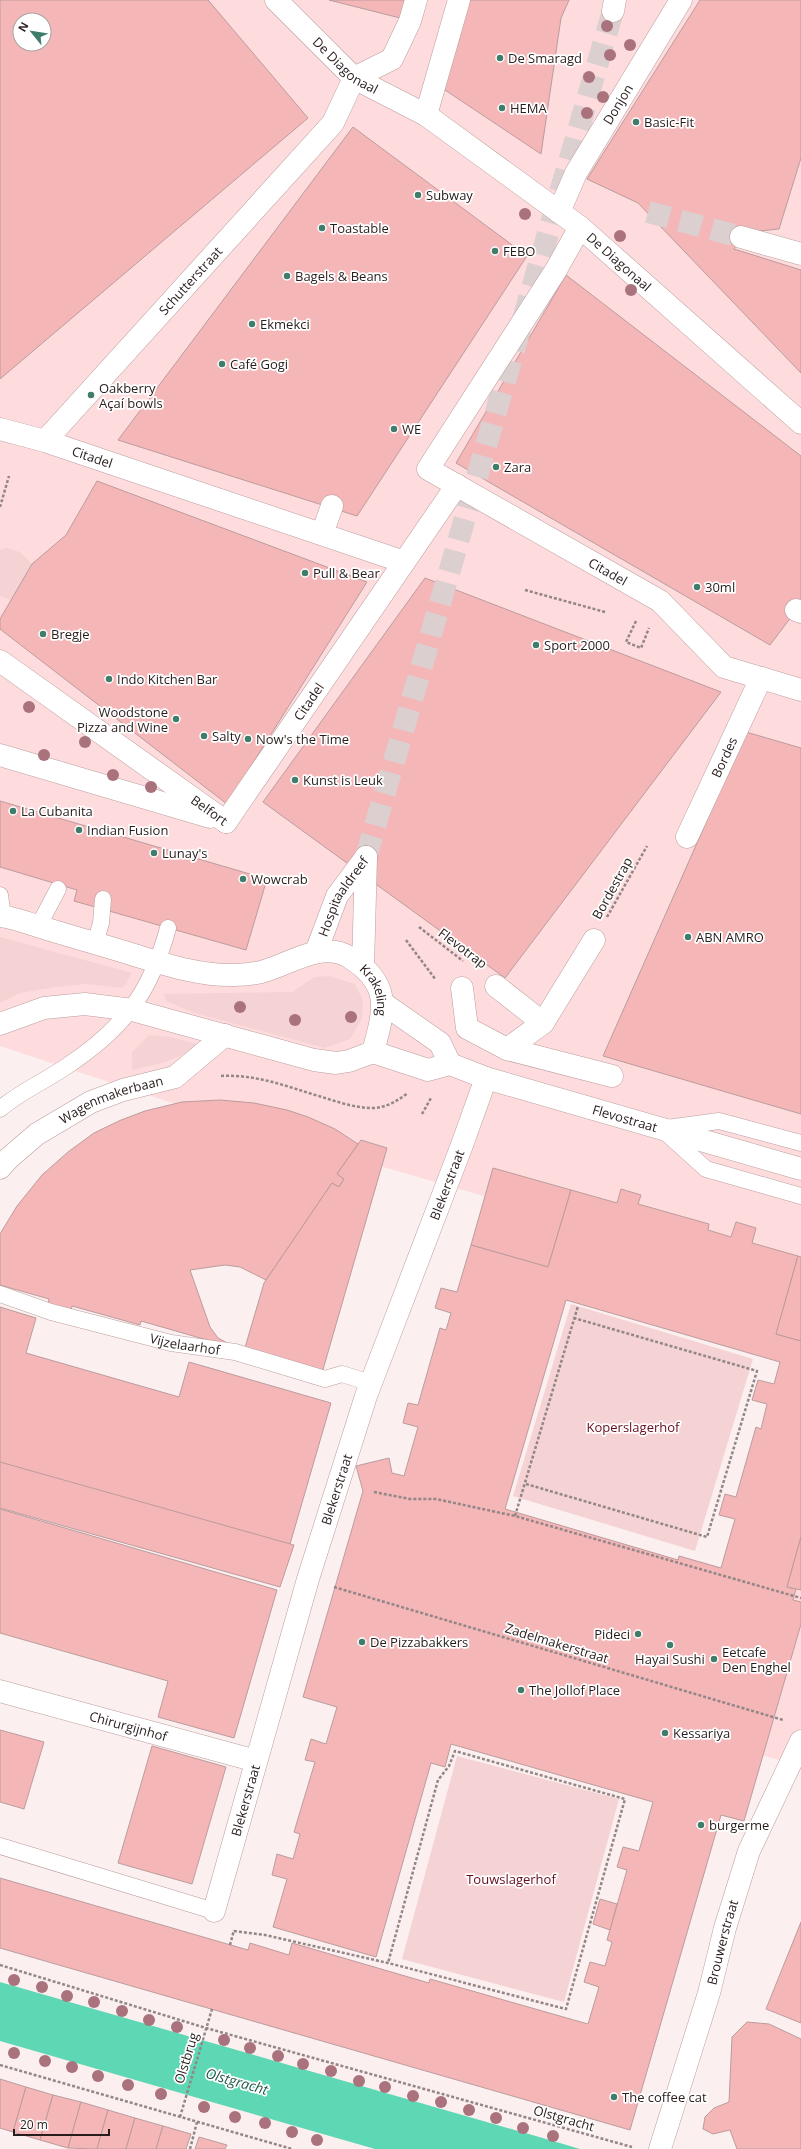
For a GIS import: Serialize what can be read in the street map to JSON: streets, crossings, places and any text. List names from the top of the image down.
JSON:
{
  "streets": {
    "street": [
      "De Diagonaal",
      "Donjon",
      "Schutterstraat",
      "Citadel",
      "Bordes",
      "Belfort",
      "Hospitaaldreef",
      "Krakeling",
      "Wagenmakerbaan",
      "Flevostraat",
      "Blekerstraat",
      "Chirurgijnhof",
      "Brouwerstraat"
    ],
    "lane": ["Vijzelaarhof"],
    "path": [
      "Bordestrap",
      "Flevotrap",
      "Zadelmakerstraat",
      "Olstbrug",
      "Olstgracht"
    ]
  },
  "crossings": [
    ["De Diagonaal", "Donjon"],
    ["De Diagonaal", "Schutterstraat"],
    ["De Diagonaal", "Citadel"],
    ["Schutterstraat", "Citadel"],
    ["Citadel", "Bordes"],
    ["Citadel", "Belfort"],
    ["Hospitaaldreef", "Krakeling"],
    ["Flevostraat", "Blekerstraat"],
    ["Blekerstraat", "Vijzelaarhof"],
    ["Blekerstraat", "Zadelmakerstraat"],
    ["Blekerstraat", "Chirurgijnhof"],
    ["Olstbrug", "Olstgracht"]
  ],
  "water": ["Olstgracht"],
  "parks": ["Koperslagerhof", "Touwslagerhof"],
  "places": [
    "De Smaragd",
    "HEMA",
    "Basic-Fit",
    "Subway",
    "Toastable",
    "FEBO",
    "Bagels & Beans",
    "Ekmekci",
    "Café Gogi",
    "Oakberry Açaí bowls",
    "WE",
    "Zara",
    "Pull & Bear",
    "30ml",
    "Bregje",
    "Sport 2000",
    "Indo Kitchen Bar",
    "Woodstone Pizza and Wine",
    "Salty",
    "Now's the Time",
    "Kunst is Leuk",
    "La Cubanita",
    "Indian Fusion",
    "Lunay's",
    "Wowcrab",
    "ABN AMRO",
    "Pideci",
    "De Pizzabakkers",
    "Hayai Sushi",
    "Eetcafe Den Enghel",
    "The Jollof Place",
    "Kessariya",
    "burgerme",
    "The coffee cat"
  ],
  "scale_bar": "20 m",
  "north": "top left"
}
